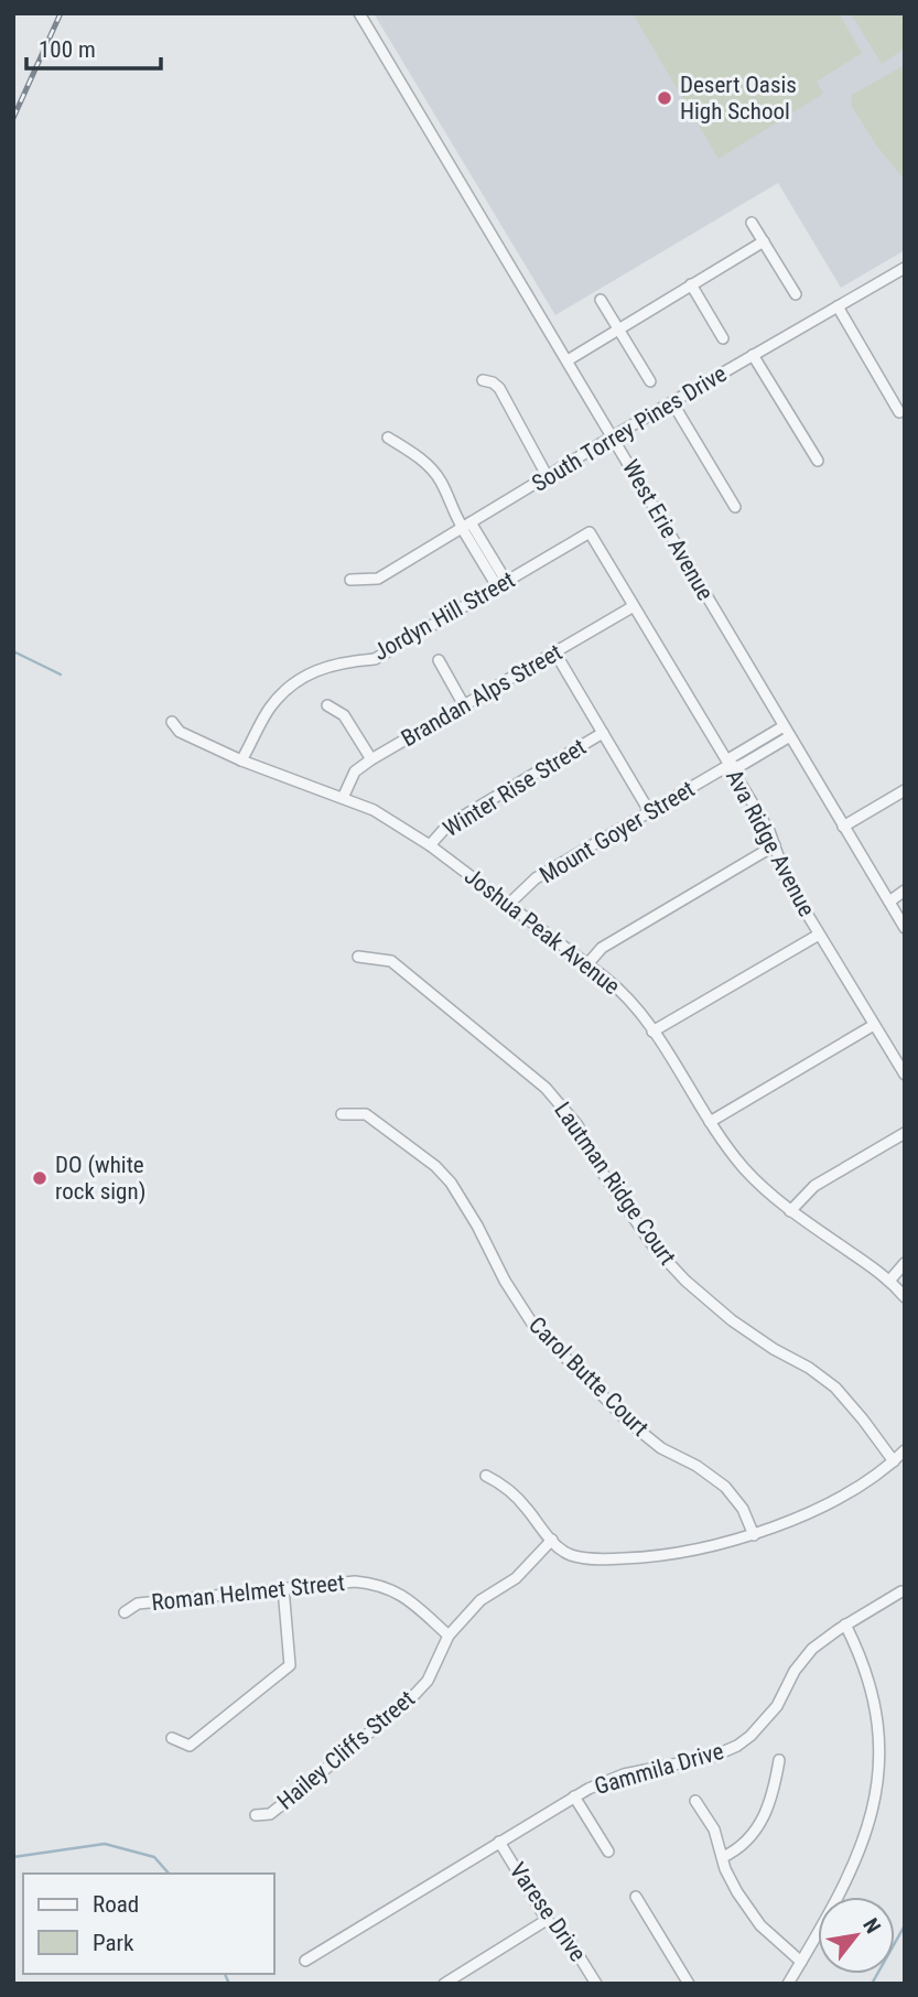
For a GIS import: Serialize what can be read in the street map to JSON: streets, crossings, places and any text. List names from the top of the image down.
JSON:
{
  "streets": {
    "street": [
      "South Torrey Pines Drive",
      "West Erie Avenue",
      "Jordyn Hill Street",
      "Brandan Alps Street",
      "Winter Rise Street",
      "Mount Goyer Street",
      "Ava Ridge Avenue",
      "Joshua Peak Avenue",
      "Lautman Ridge Court",
      "Carol Butte Court",
      "Roman Helmet Street",
      "Hailey Cliffs Street",
      "Gammila Drive",
      "Varese Drive"
    ]
  },
  "crossings": [
    ["South Torrey Pines Drive", "West Erie Avenue"],
    ["West Erie Avenue", "Mount Goyer Street"],
    ["Jordyn Hill Street", "Ava Ridge Avenue"],
    ["Jordyn Hill Street", "Joshua Peak Avenue"],
    ["Brandan Alps Street", "Ava Ridge Avenue"],
    ["Brandan Alps Street", "Joshua Peak Avenue"],
    ["Winter Rise Street", "Joshua Peak Avenue"],
    ["Mount Goyer Street", "Ava Ridge Avenue"],
    ["Mount Goyer Street", "Joshua Peak Avenue"],
    ["Roman Helmet Street", "Hailey Cliffs Street"],
    ["Gammila Drive", "Varese Drive"]
  ],
  "places": ["Desert Oasis High School", "DO (white rock sign)"],
  "legend": ["Road", "Park"],
  "scale_bar": "100 m",
  "north": "top right"
}
